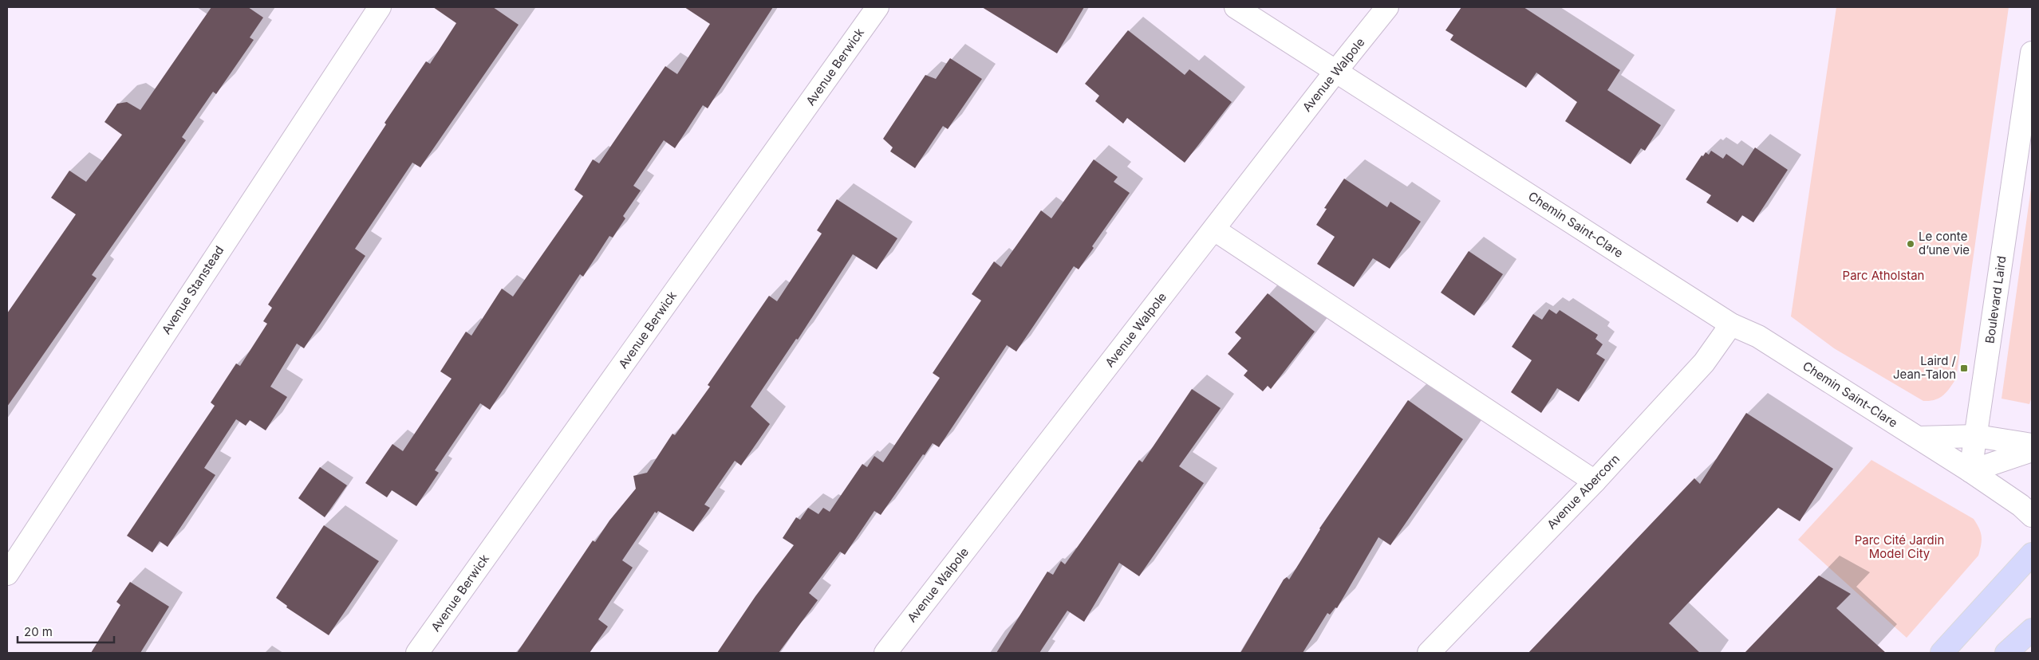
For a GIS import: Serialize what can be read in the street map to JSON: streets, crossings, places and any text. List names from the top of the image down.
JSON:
{
  "streets": {
    "street": [
      "Avenue Berwick",
      "Avenue Walpole",
      "Chemin Saint-Clare",
      "Avenue Stanstead",
      "Boulevard Laird",
      "Avenue Abercorn"
    ]
  },
  "crossings": [
    ["Avenue Walpole", "Chemin Saint-Clare"],
    ["Chemin Saint-Clare", "Boulevard Laird"],
    ["Chemin Saint-Clare", "Avenue Abercorn"]
  ],
  "parks": ["Parc Atholstan", "Parc Cité Jardin Model City"],
  "places": {
    "other": ["Le conte d’une vie"],
    "transit": ["Laird / Jean-Talon"]
  },
  "scale_bar": "20 m"
}
